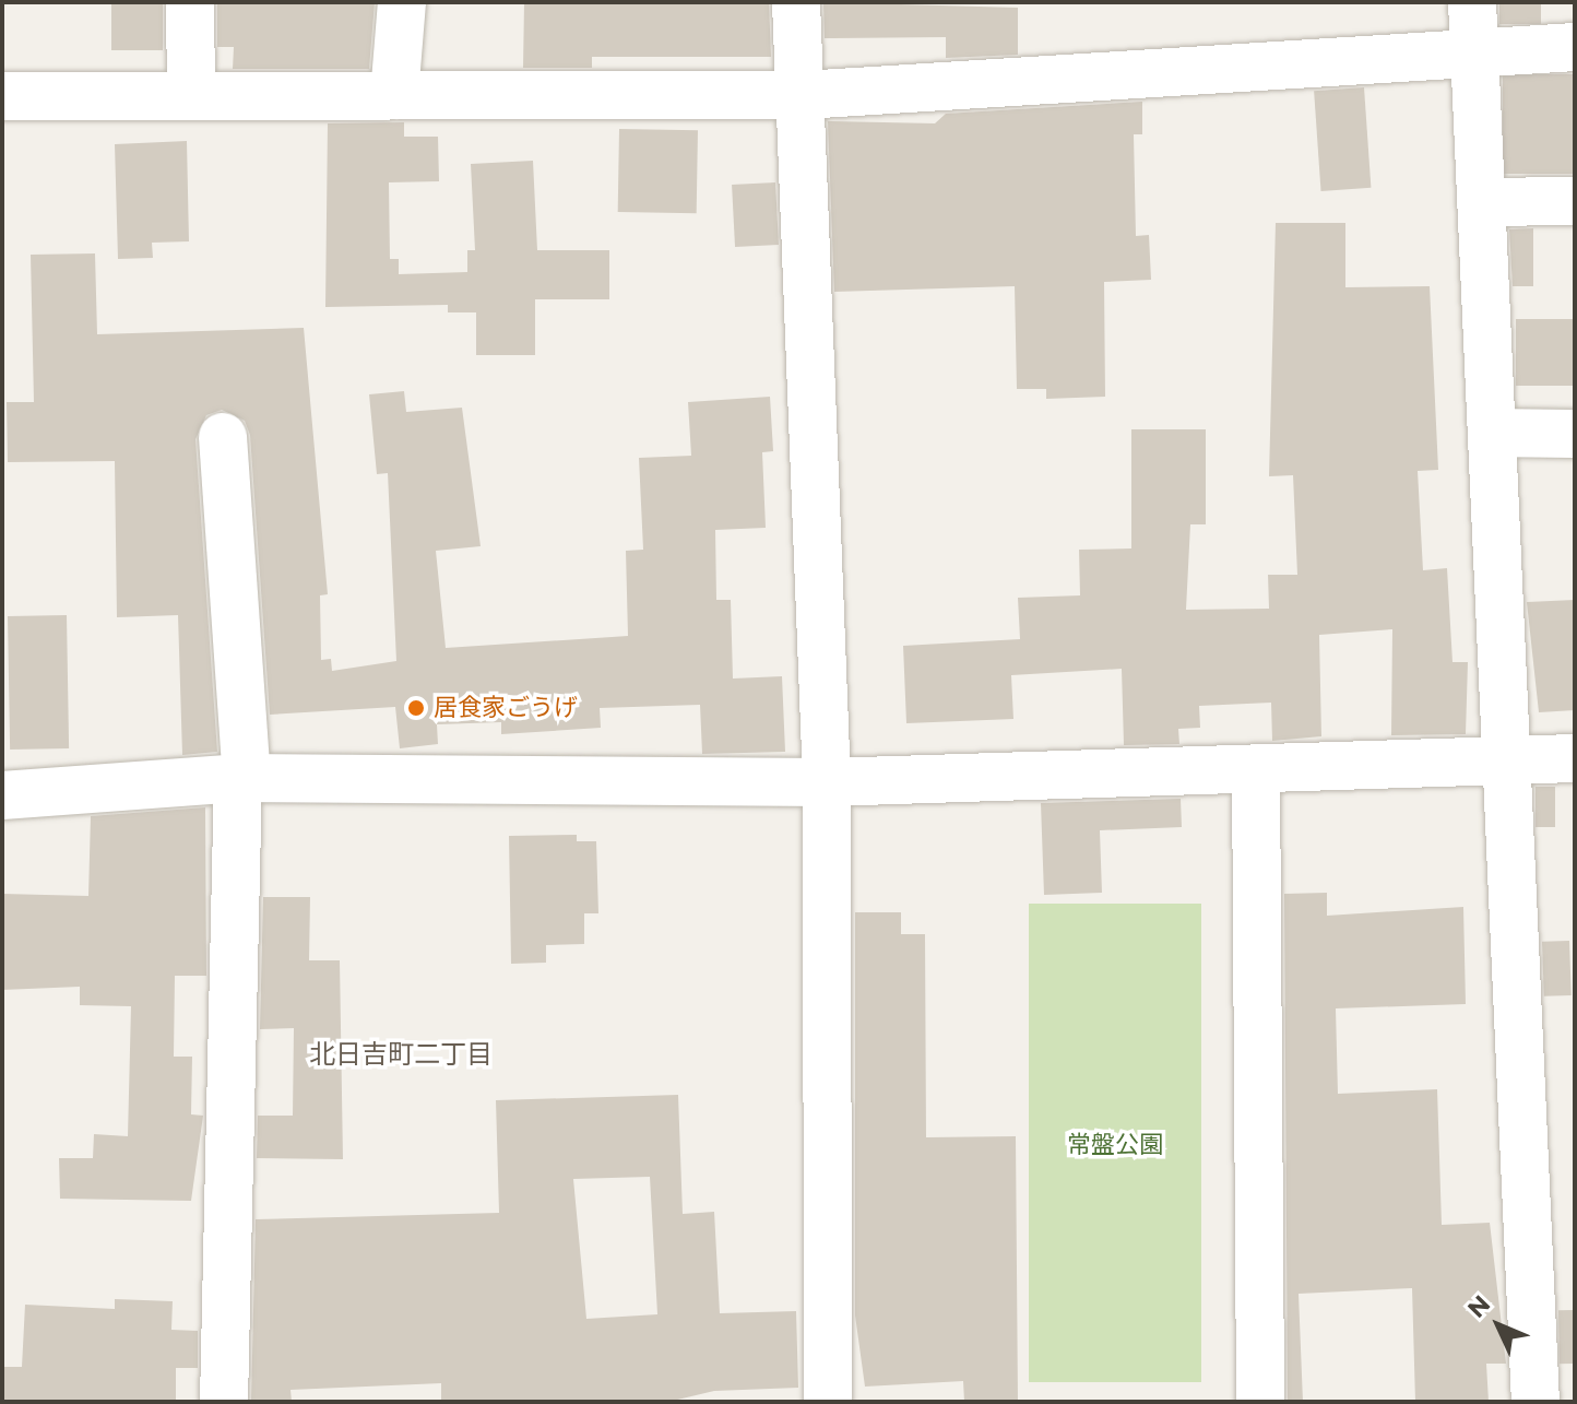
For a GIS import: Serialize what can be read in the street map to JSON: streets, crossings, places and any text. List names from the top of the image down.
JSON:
{
  "districts": ["北日吉町二丁目"],
  "parks": ["常盤公園"],
  "places": ["居食家ごうげ"],
  "north": "top left"
}
